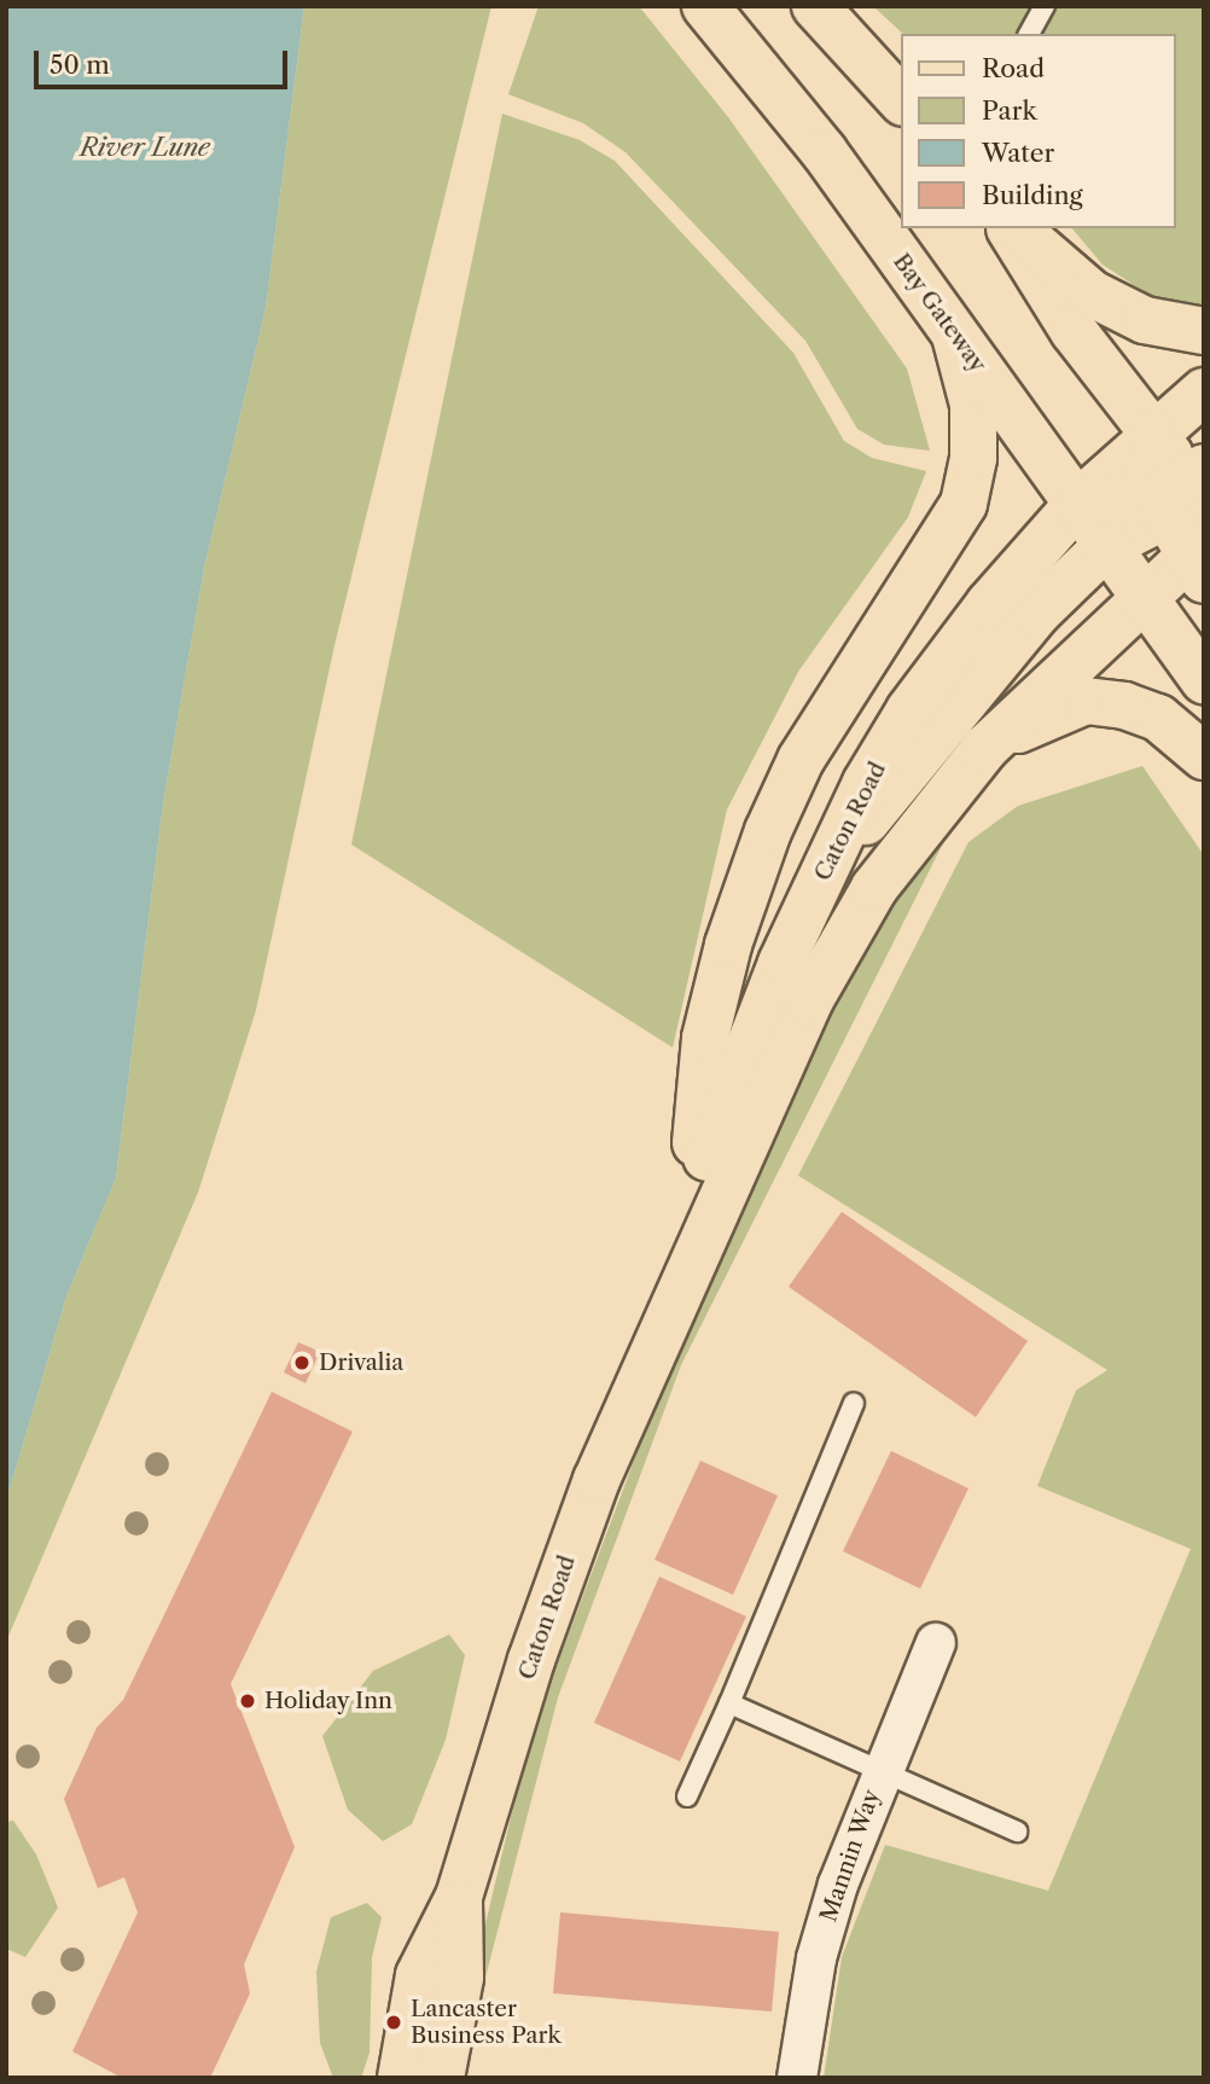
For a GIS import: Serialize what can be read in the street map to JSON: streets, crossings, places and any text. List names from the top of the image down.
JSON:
{
  "streets": {
    "main road": ["Bay Gateway", "Caton Road"],
    "street": ["Mannin Way"]
  },
  "crossings": [
    ["Bay Gateway", "Caton Road"]
  ],
  "water": ["River Lune"],
  "places": ["Drivalia", "Holiday Inn", "Lancaster Business Park"],
  "legend": [
    "Road",
    "Park",
    "Water",
    "Building"
  ],
  "scale_bar": "50 m"
}
